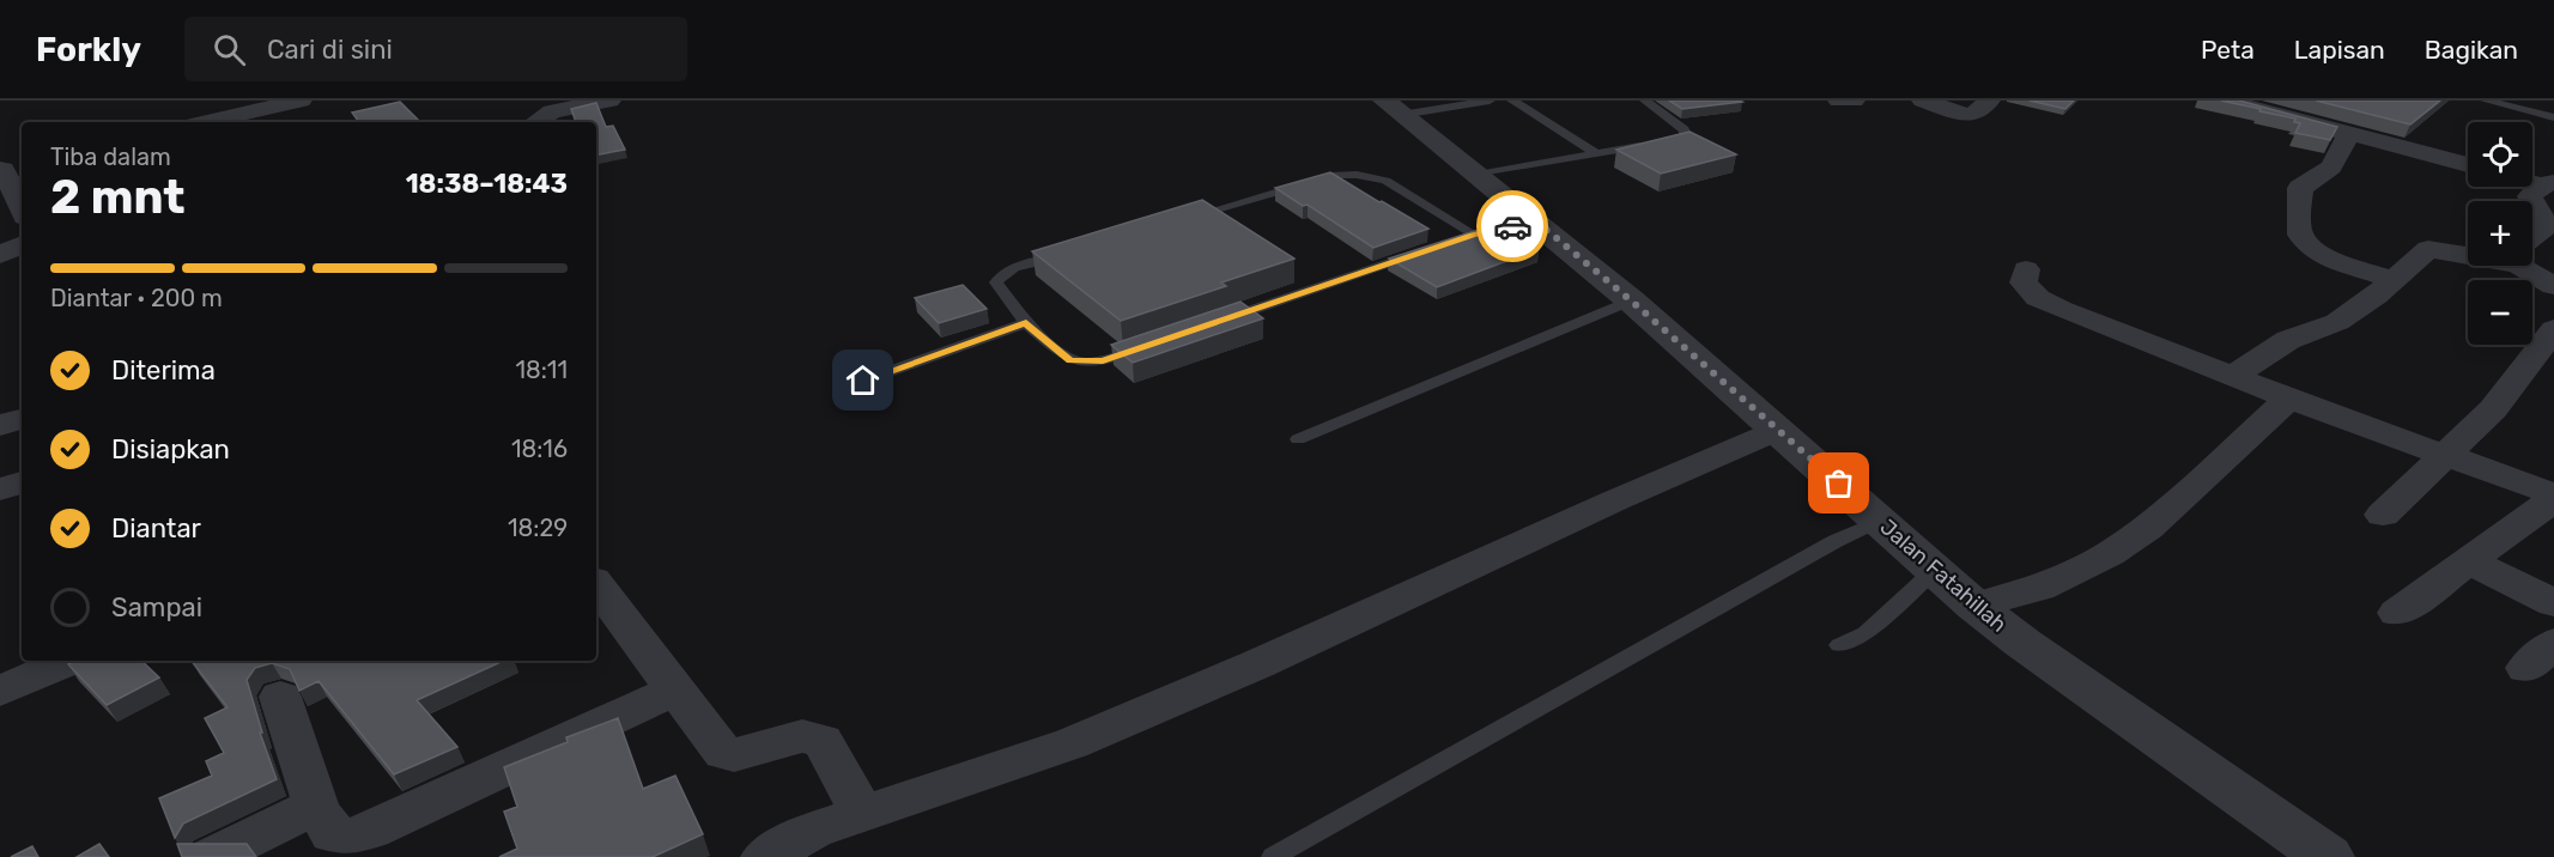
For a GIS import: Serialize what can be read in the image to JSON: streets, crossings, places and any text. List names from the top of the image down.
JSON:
{
  "streets": {
    "street": ["Jalan Fatahillah"]
  },
  "page": {
    "header": "Forkly",
    "search": "Cari di sini",
    "nav": ["Peta", "Lapisan", "Bagikan"],
    "map_buttons": ["+", "−"],
    "heading": ["2 mnt", "Tiba dalam", "18:38–18:43"],
    "bar": "Diantar · 200 m",
    "list": [
      ["Diterima", "18:11"],
      ["Disiapkan", "18:16"],
      ["Diantar", "18:29"],
      "Sampai"
    ]
  }
}
